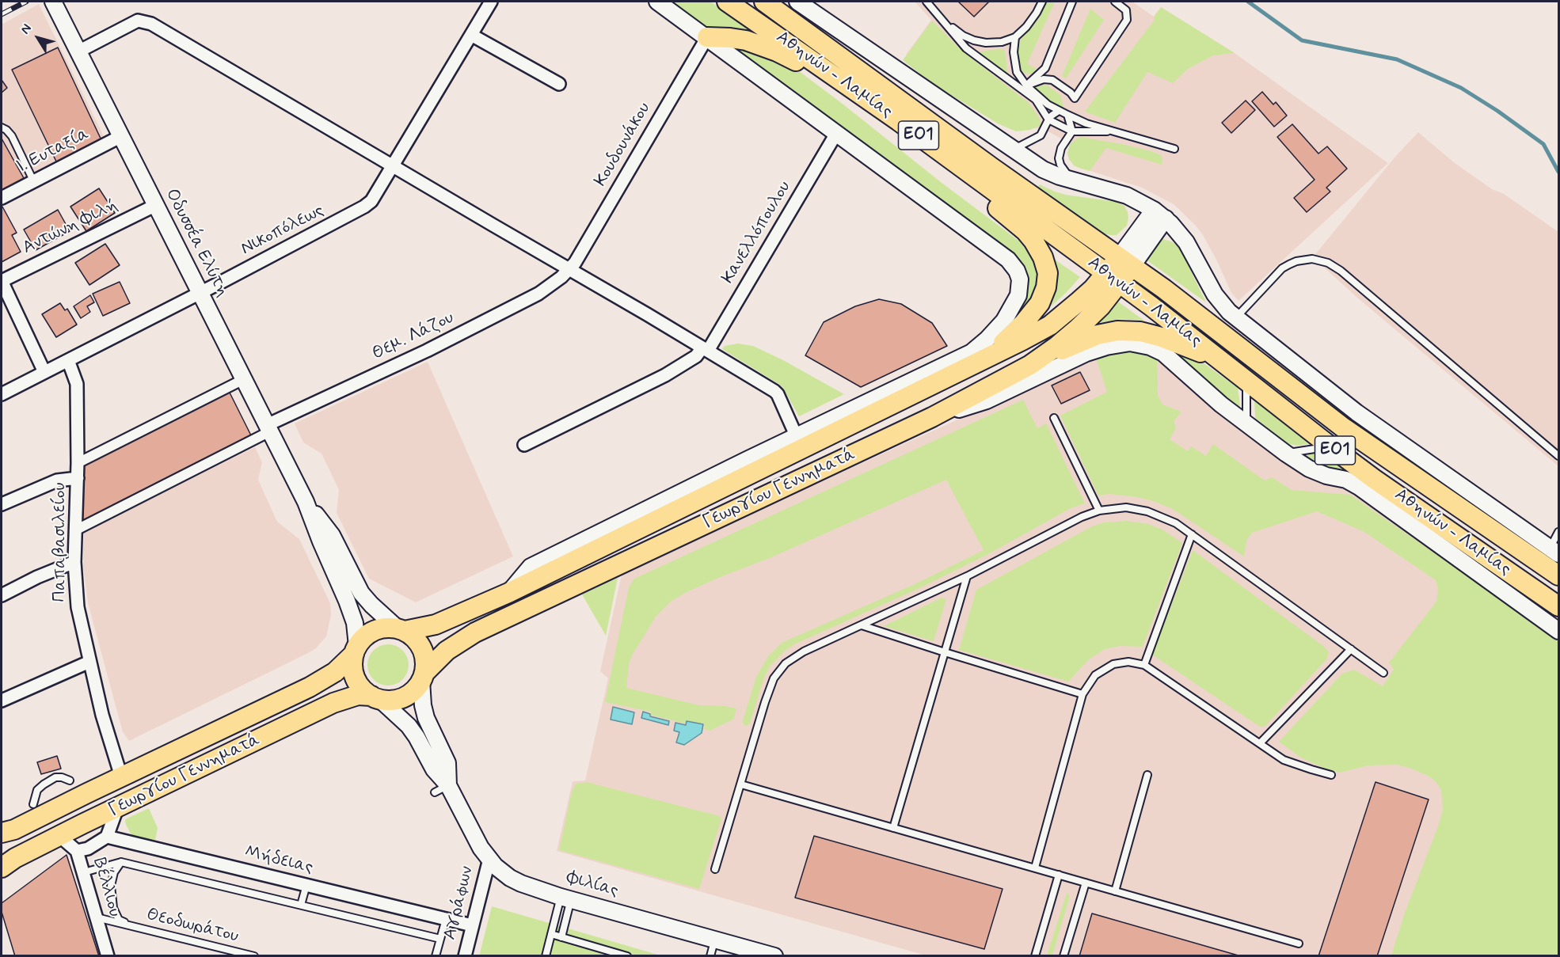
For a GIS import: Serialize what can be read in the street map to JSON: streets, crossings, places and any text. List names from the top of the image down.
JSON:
{
  "streets": {
    "main road": ["Αθηνών - Λαμίας", "ΕΟ1", "Γεωργίου Γεννηματά"],
    "street": [
      "Κουδουνάκου",
      "Ι. Ευταξία",
      "Αντώνη Φιλή",
      "Νικοπόλεως",
      "Κανελλόπουλου",
      "Οδυσσέα Ελύτη",
      "Θεμ. Λάζου",
      "Παπαβασιλείου",
      "Μήδειας",
      "Φιλίας",
      "Βέλλιου",
      "Αγράφων"
    ],
    "lane": ["Θεοδωράτου"]
  },
  "crossings": [
    ["Αθηνών - Λαμίας", "Γεωργίου Γεννηματά"],
    ["Κουδουνάκου", "Θεμ. Λάζου"],
    ["Ι. Ευταξία", "Οδυσσέα Ελύτη"],
    ["Αντώνη Φιλή", "Οδυσσέα Ελύτη"],
    ["Νικοπόλεως", "Οδυσσέα Ελύτη"],
    ["Νικοπόλεως", "Παπαβασιλείου"],
    ["Οδυσσέα Ελύτη", "Θεμ. Λάζου"],
    ["Οδυσσέα Ελύτη", "Γεωργίου Γεννηματά"],
    ["Οδυσσέα Ελύτη", "Φιλίας"],
    ["Γεωργίου Γεννηματά", "Παπαβασιλείου"],
    ["Γεωργίου Γεννηματά", "Φιλίας"],
    ["Γεωργίου Γεννηματά", "Βέλλιου"],
    ["Μήδειας", "Αγράφων"],
    ["Φιλίας", "Αγράφων"],
    ["Βέλλιου", "Θεοδωράτου"]
  ],
  "north": "top left"
}
